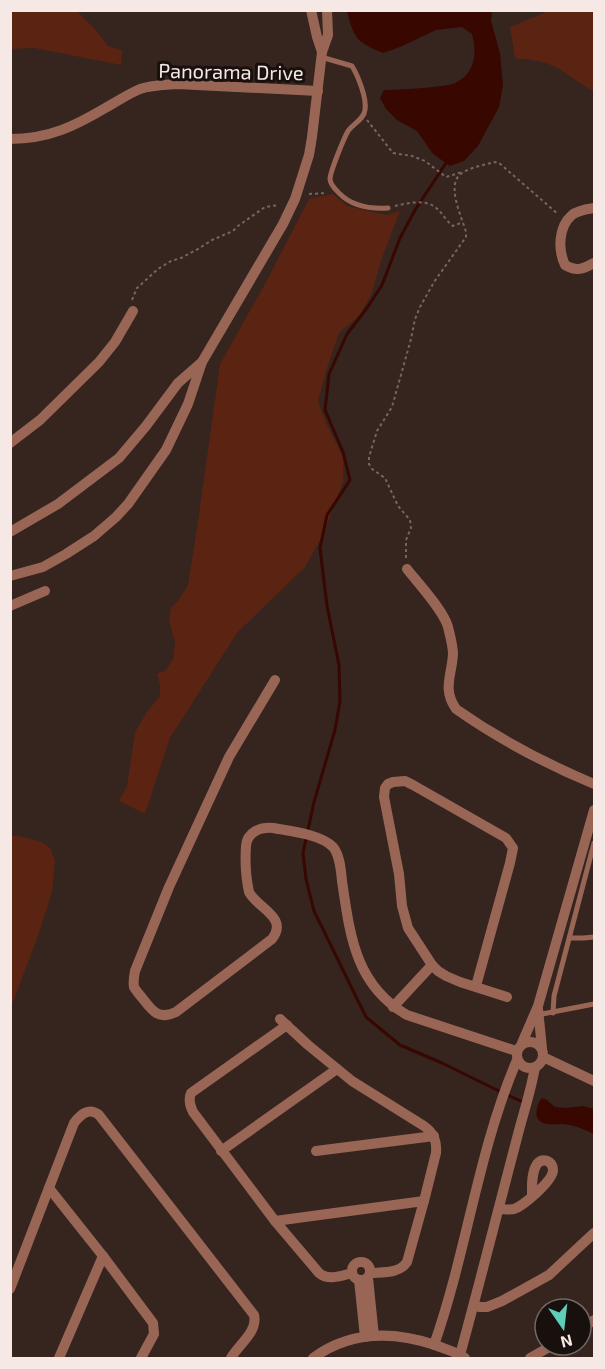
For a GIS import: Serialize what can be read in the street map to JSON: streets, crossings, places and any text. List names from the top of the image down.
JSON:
{
  "streets": {
    "street": ["Panorama Drive"]
  },
  "north": "bottom"
}
